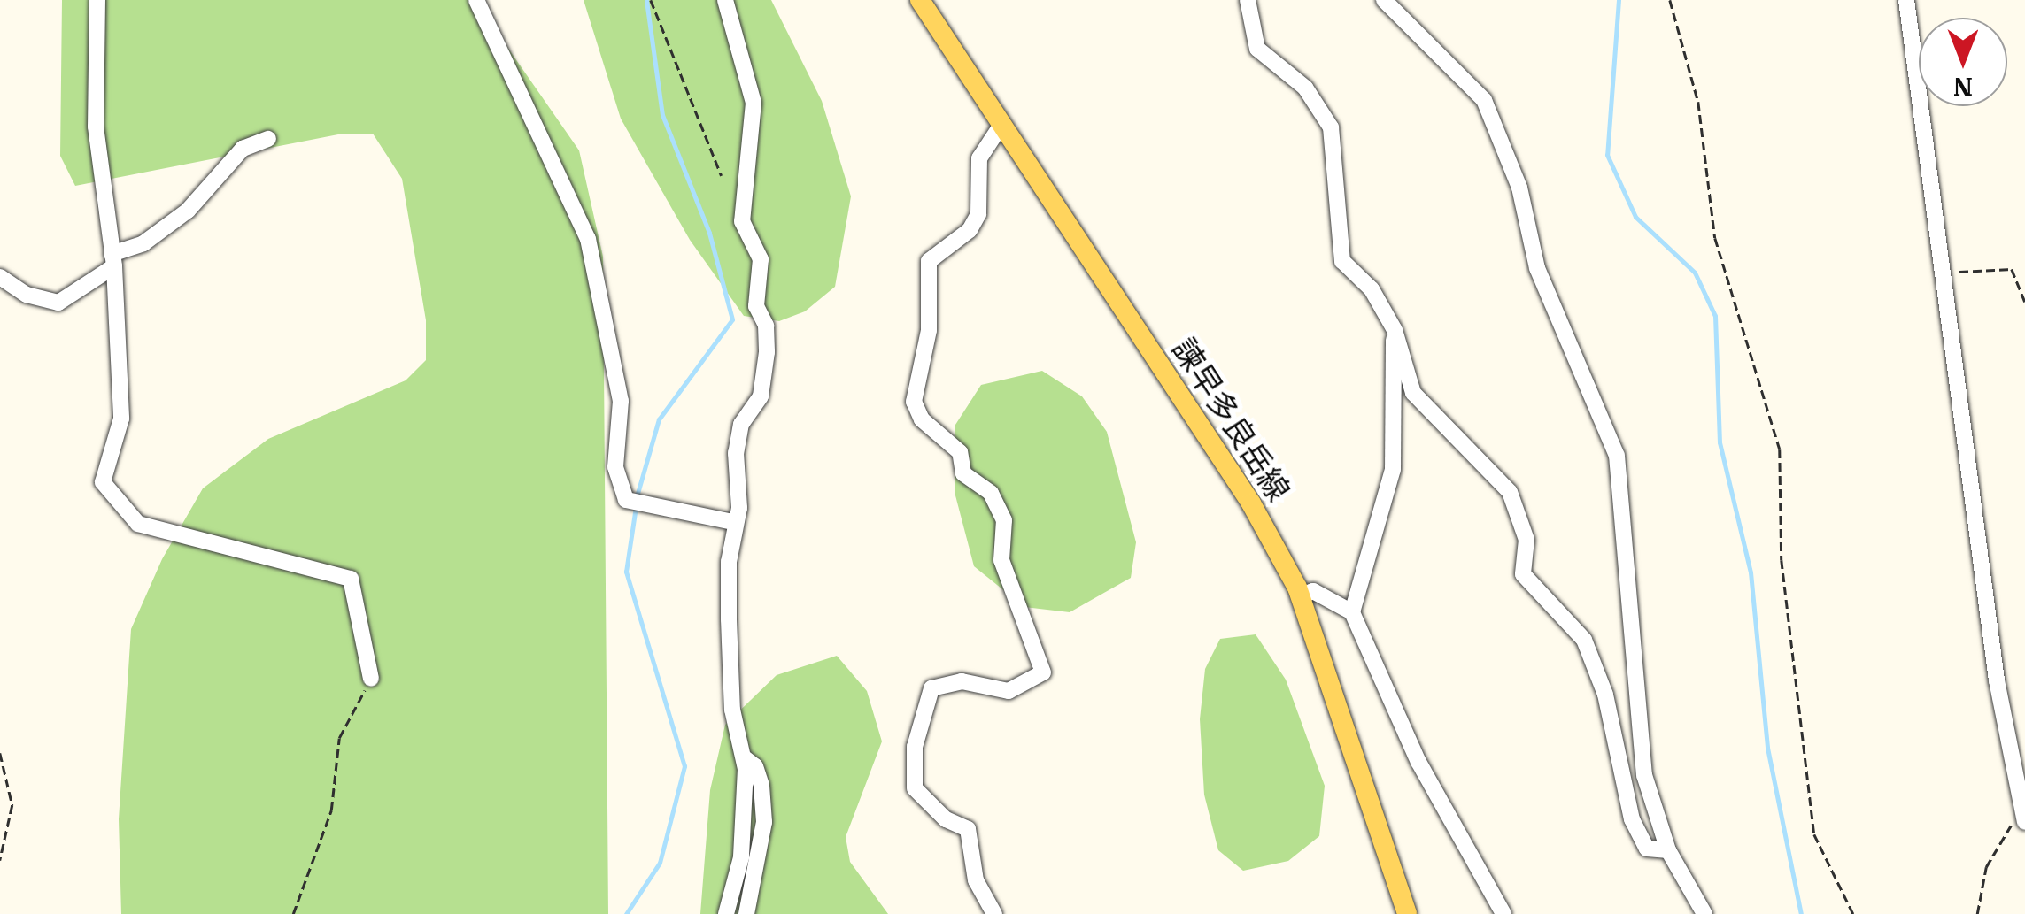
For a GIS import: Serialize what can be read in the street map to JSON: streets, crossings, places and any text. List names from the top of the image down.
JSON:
{
  "streets": {
    "main road": ["諫早多良岳線"]
  },
  "north": "bottom"
}
